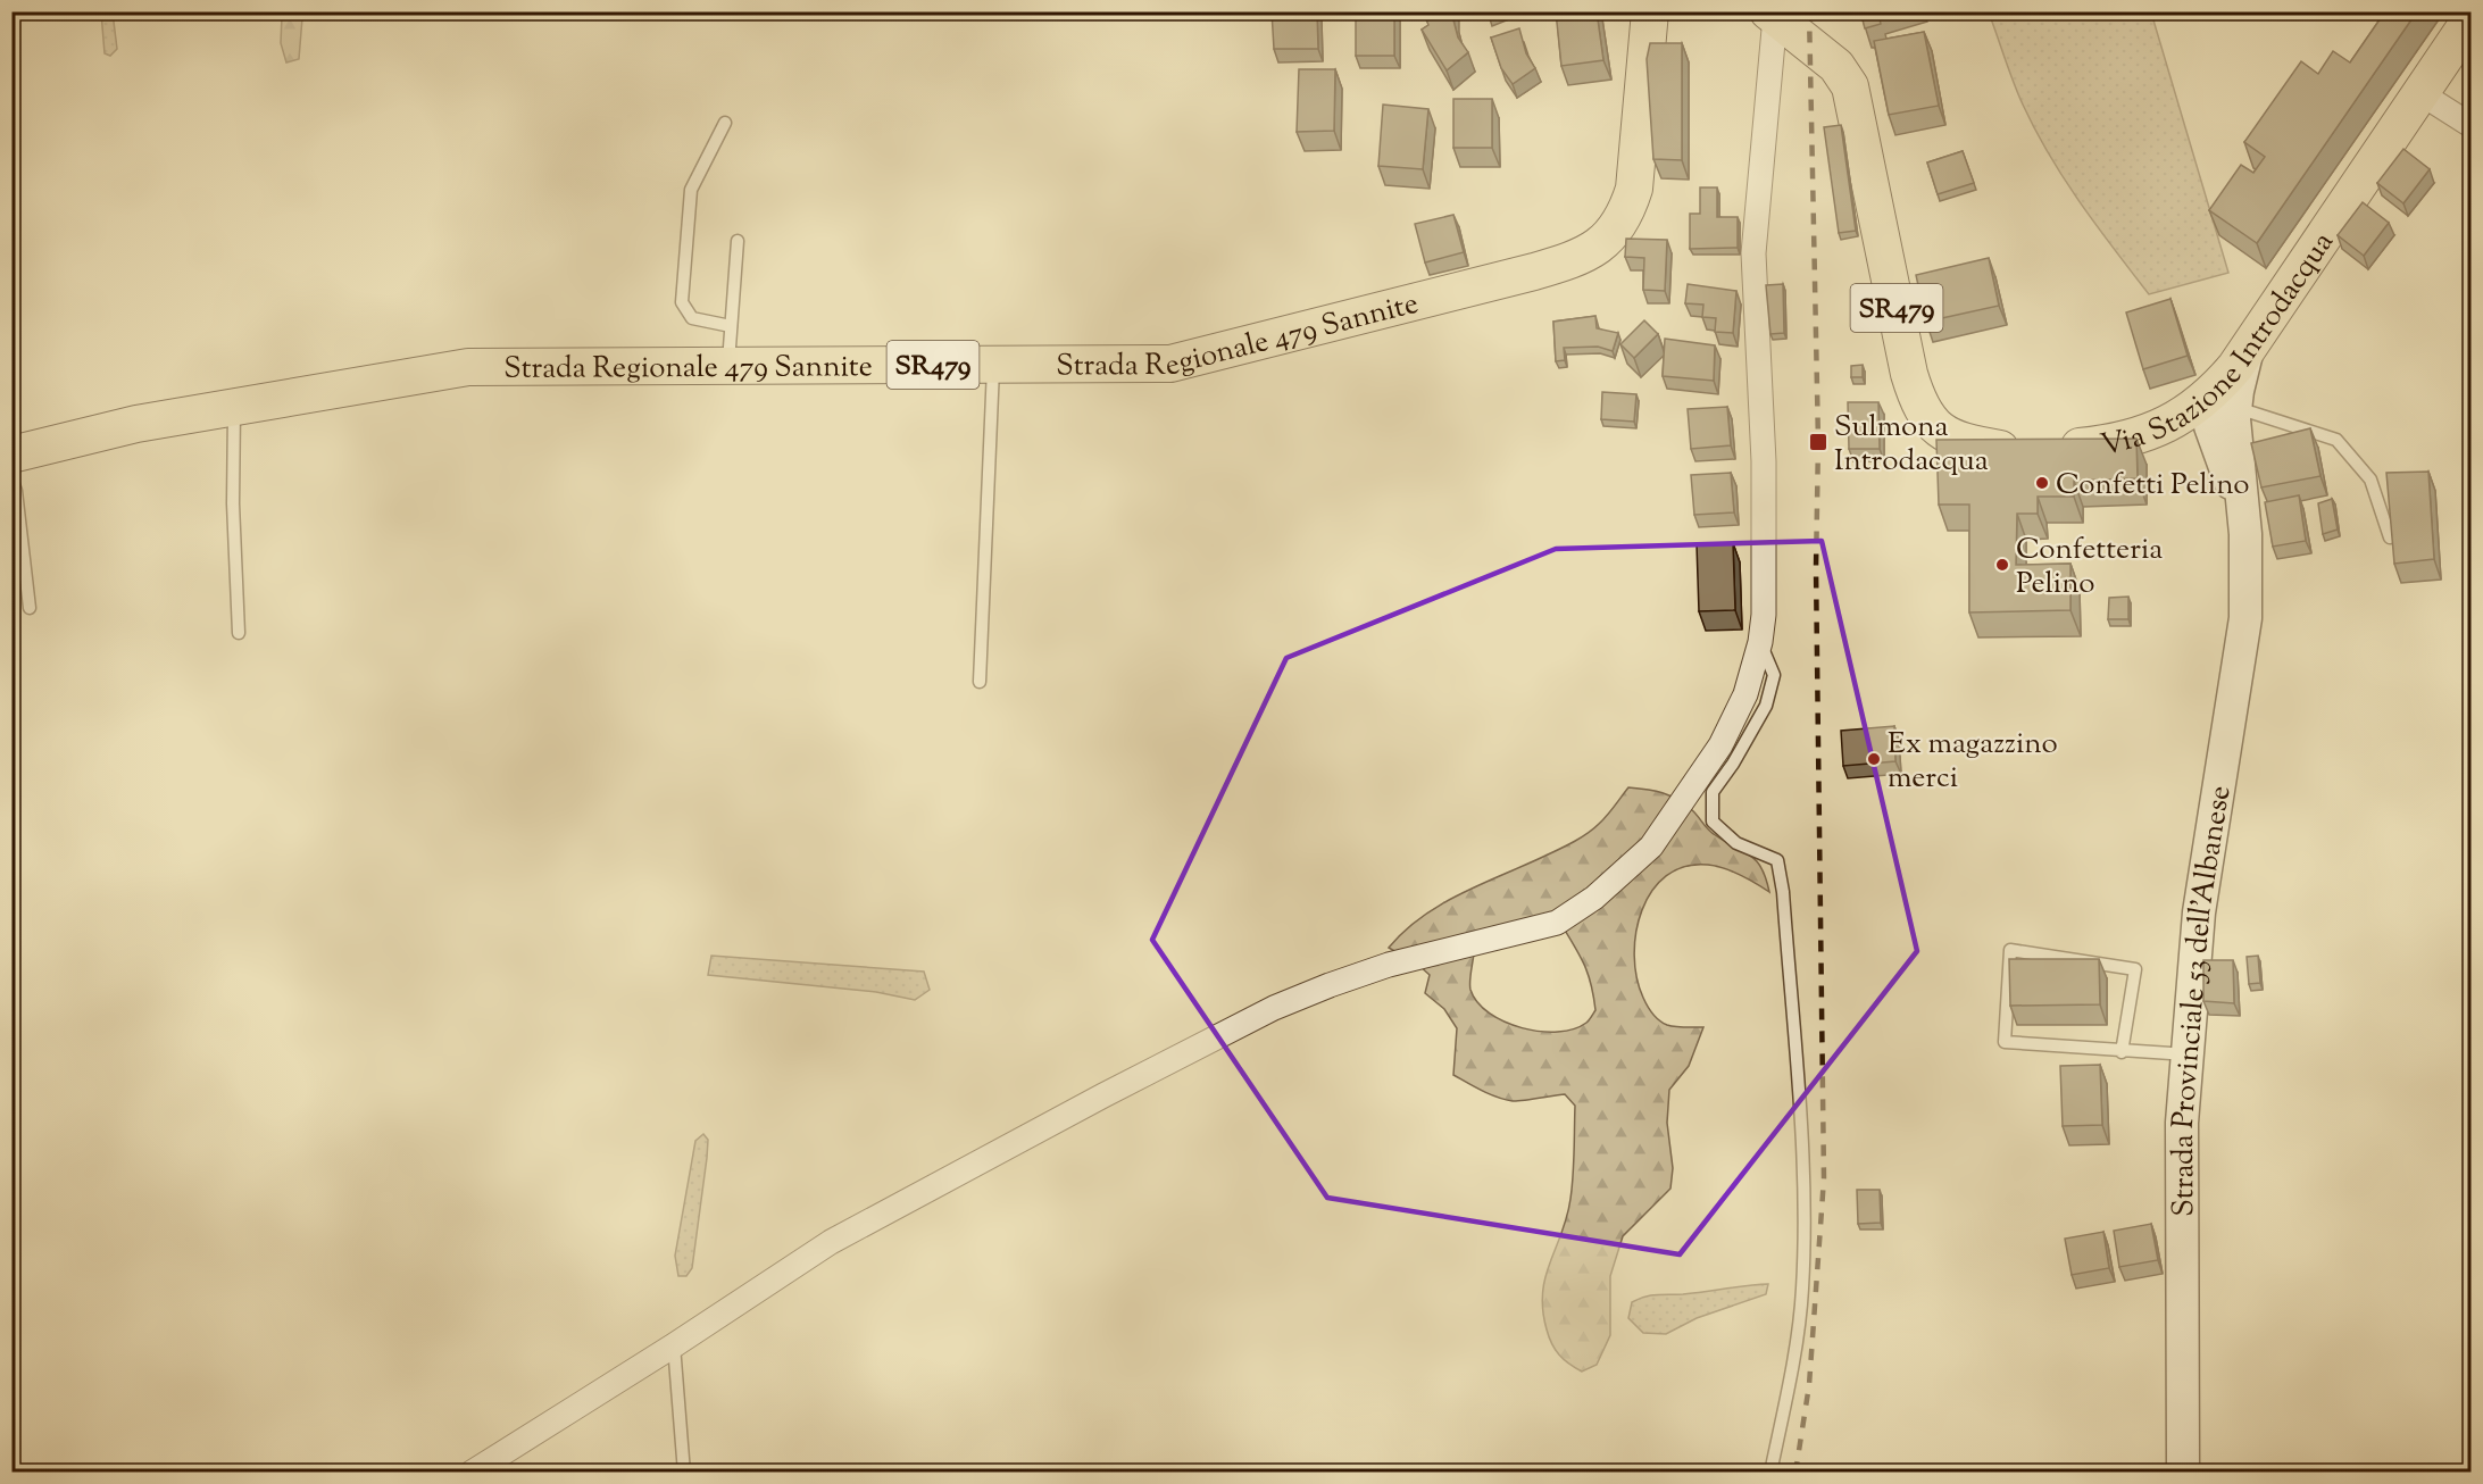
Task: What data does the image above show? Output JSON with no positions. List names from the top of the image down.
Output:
{
  "streets": {
    "main road": [
      "SR479",
      "Strada Regionale 479 Sannite",
      "Via Stazione Introdacqua",
      "Strada Provinciale 53 dell'Albanese"
    ]
  },
  "crossings": [
    ["Via Stazione Introdacqua", "Strada Provinciale 53 dell'Albanese"]
  ],
  "places": {
    "transit": ["Sulmona Introdacqua"],
    "other": ["Confetti Pelino", "Confetteria Pelino", "Ex magazzino merci"]
  }
}
